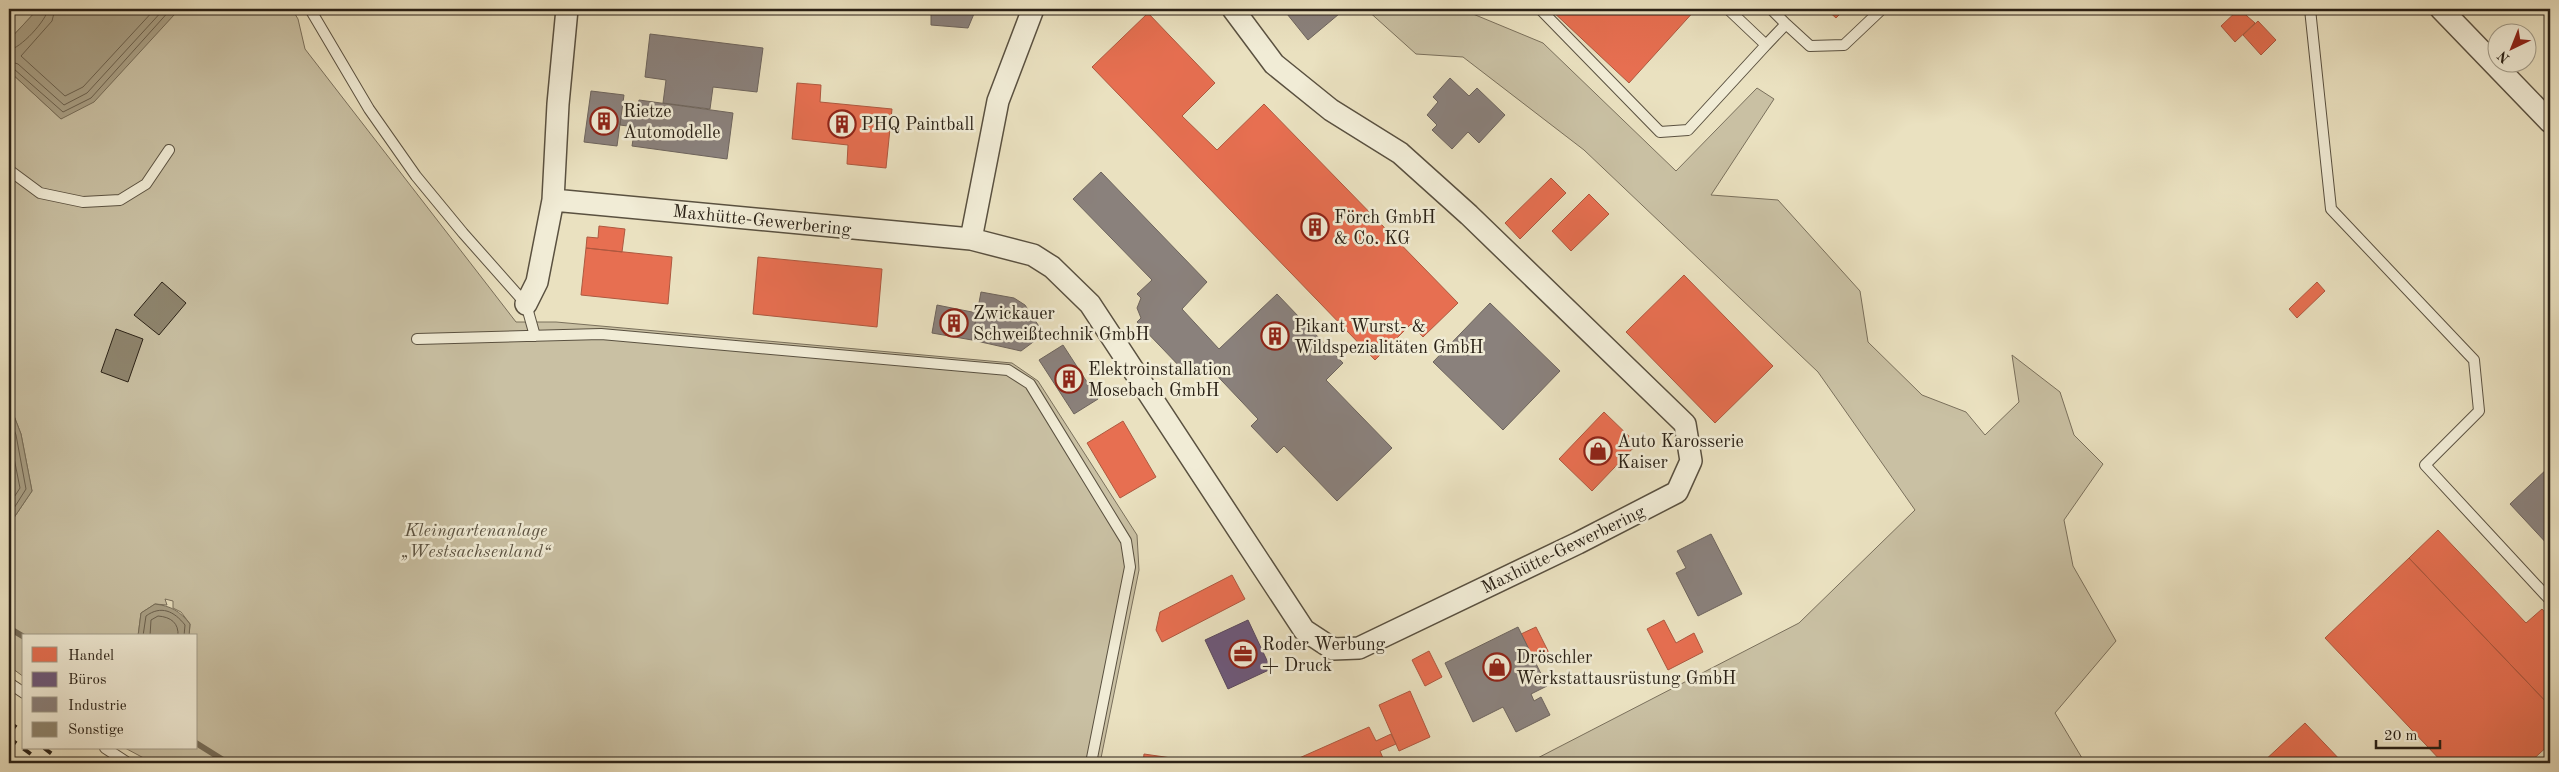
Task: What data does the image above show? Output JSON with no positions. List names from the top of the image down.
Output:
{
  "streets": {
    "street": ["Maxhütte-Gewerbering"]
  },
  "parks": ["Kleingartenanlage „Westsachsenland“"],
  "places": {
    "building": [
      "Rietze Automodelle",
      "PHQ Paintball",
      "Förch GmbH & Co. KG",
      "Zwickauer Schweißtechnik GmbH",
      "Pikant Wurst- & Wildspezialitäten GmbH",
      "Elektroinstallation Mosebach GmbH"
    ],
    "shop": ["Auto Karosserie Kaiser", "Dröschler Werkstattausrüstung GmbH"],
    "office": ["Roder Werbung + Druck"]
  },
  "legend": [
    "Handel",
    "Büros",
    "Industrie",
    "Sonstige"
  ],
  "scale_bar": "20 m",
  "north": "bottom left"
}
